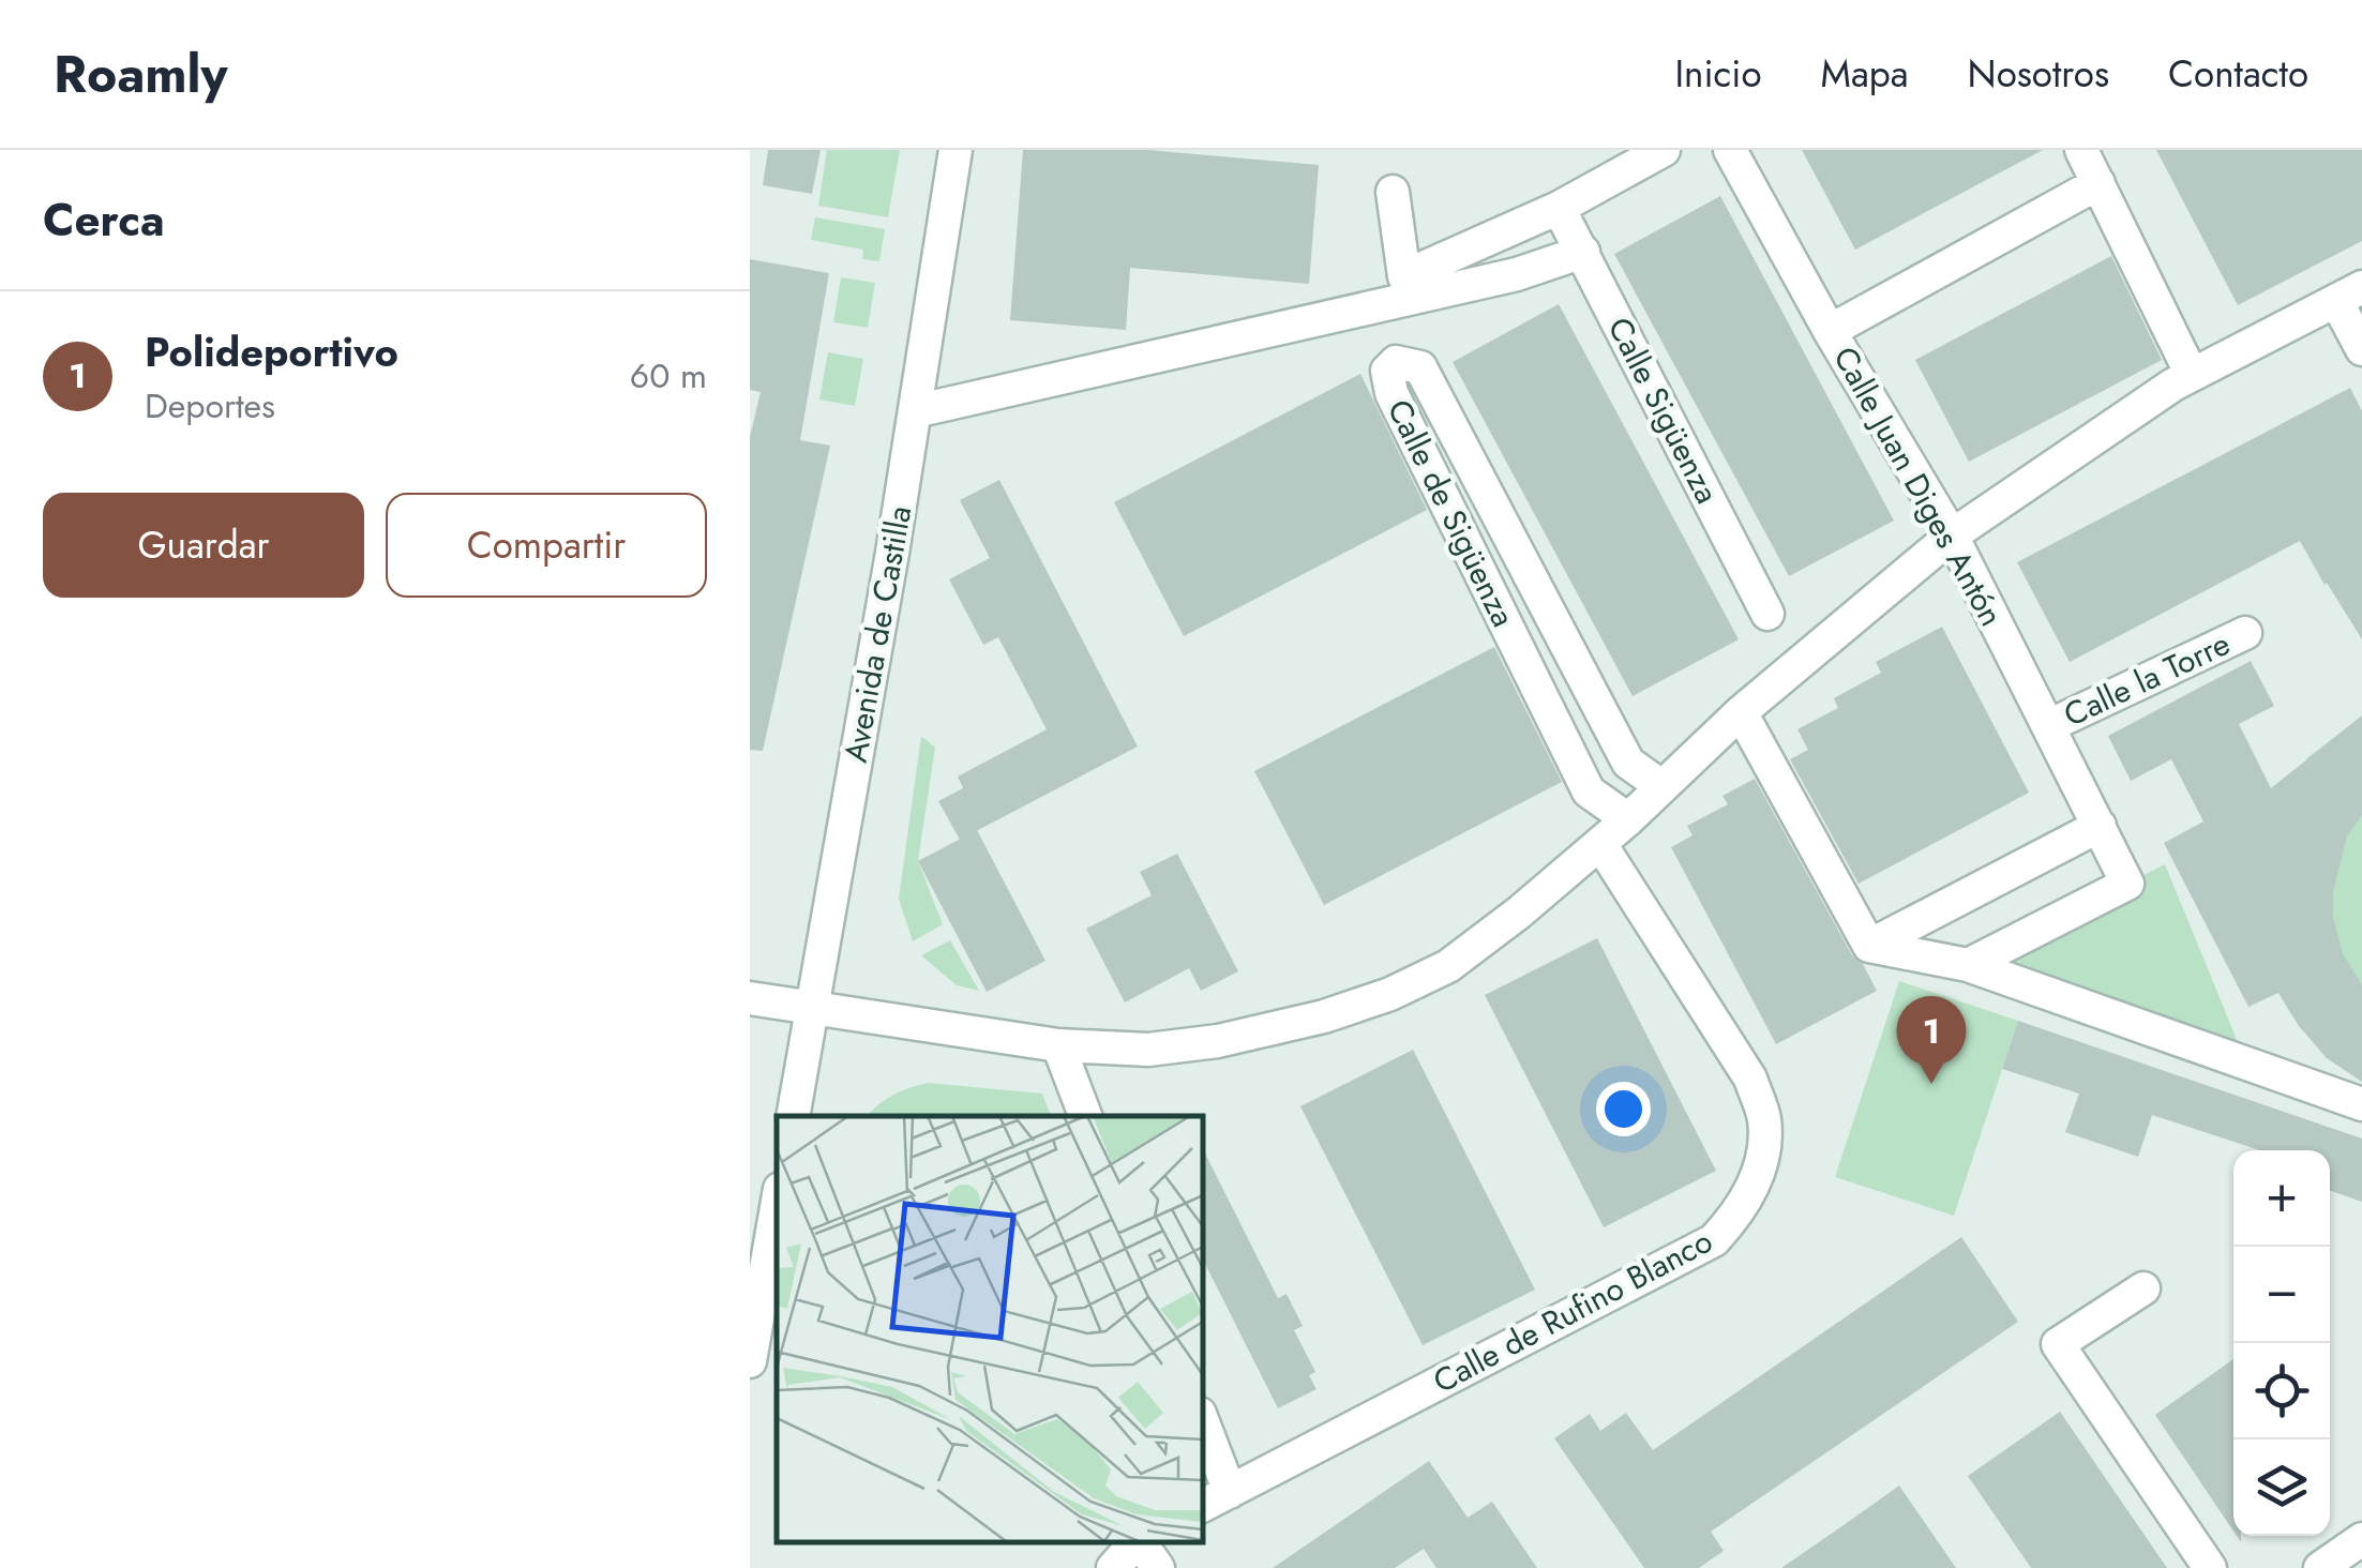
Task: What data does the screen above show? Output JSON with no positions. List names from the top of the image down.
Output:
{
  "streets": {
    "street": [
      "Calle Sigüenza",
      "Calle Juan Diges Antón",
      "Calle de Sigüenza",
      "Avenida de Castilla",
      "Calle la Torre",
      "Calle de Rufino Blanco"
    ]
  },
  "crossings": [
    ["Calle Juan Diges Antón", "Calle la Torre"]
  ],
  "page": {
    "header": "Roamly",
    "nav": [
      "Inicio",
      "Mapa",
      "Nosotros",
      "Contacto"
    ],
    "heading": "Cerca",
    "list": [
      {
        "mark": "1",
        "name": "Polideportivo",
        "note": "Deportes",
        "value": "60 m"
      }
    ],
    "buttons": ["Guardar", "Compartir"],
    "pins": "1",
    "map_buttons": ["+", "−"]
  }
}
